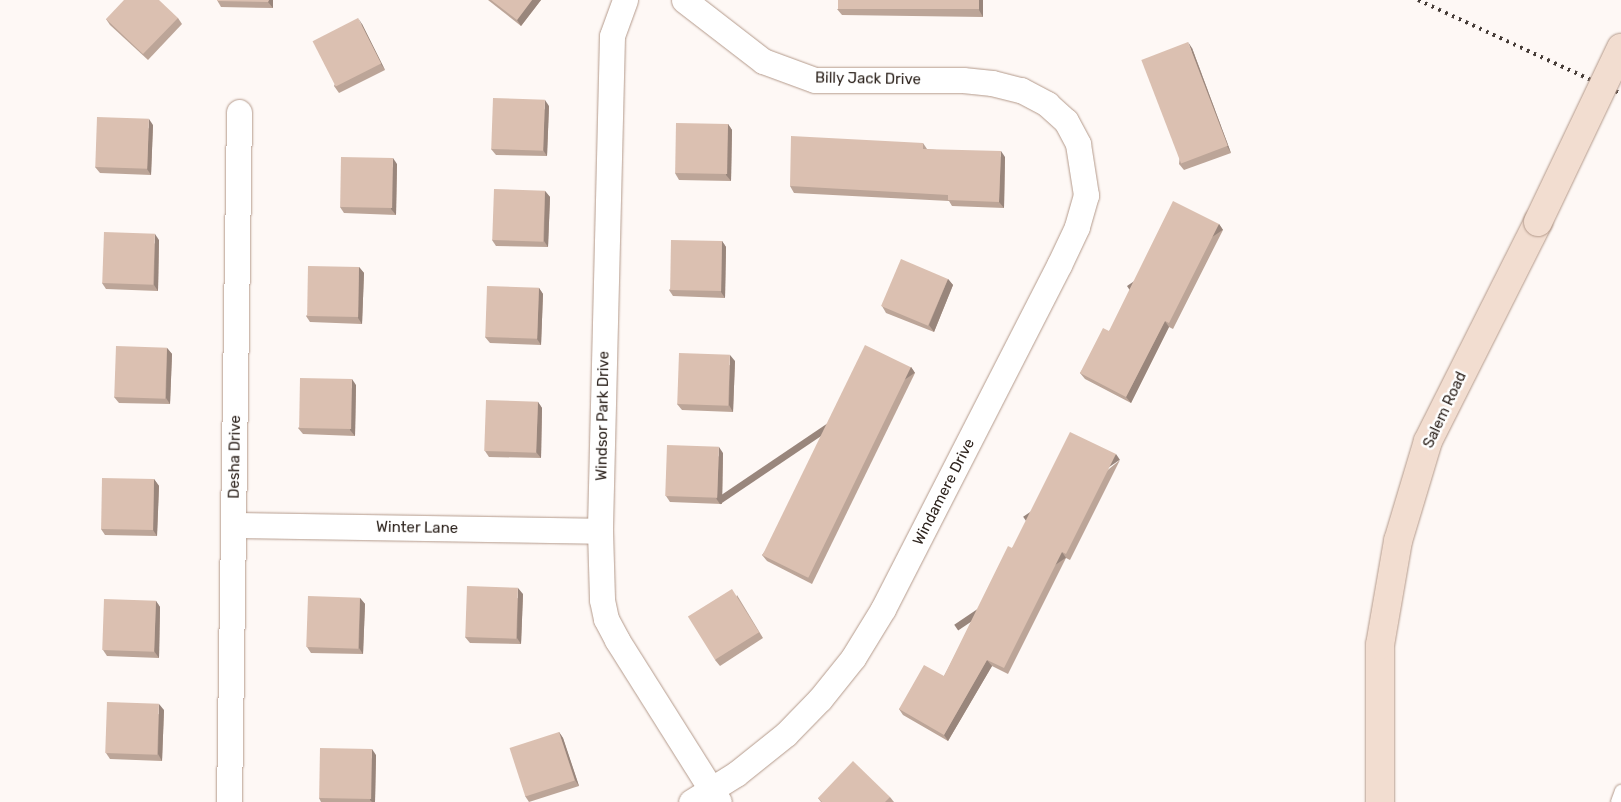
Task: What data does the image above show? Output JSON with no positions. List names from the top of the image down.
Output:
{
  "streets": {
    "main road": ["Salem Road"],
    "street": [
      "Billy Jack Drive",
      "Windsor Park Drive",
      "Desha Drive",
      "Windamere Drive",
      "Winter Lane"
    ]
  },
  "crossings": [
    ["Billy Jack Drive", "Windamere Drive"],
    ["Windsor Park Drive", "Windamere Drive"],
    ["Windsor Park Drive", "Winter Lane"],
    ["Desha Drive", "Winter Lane"]
  ]
}
